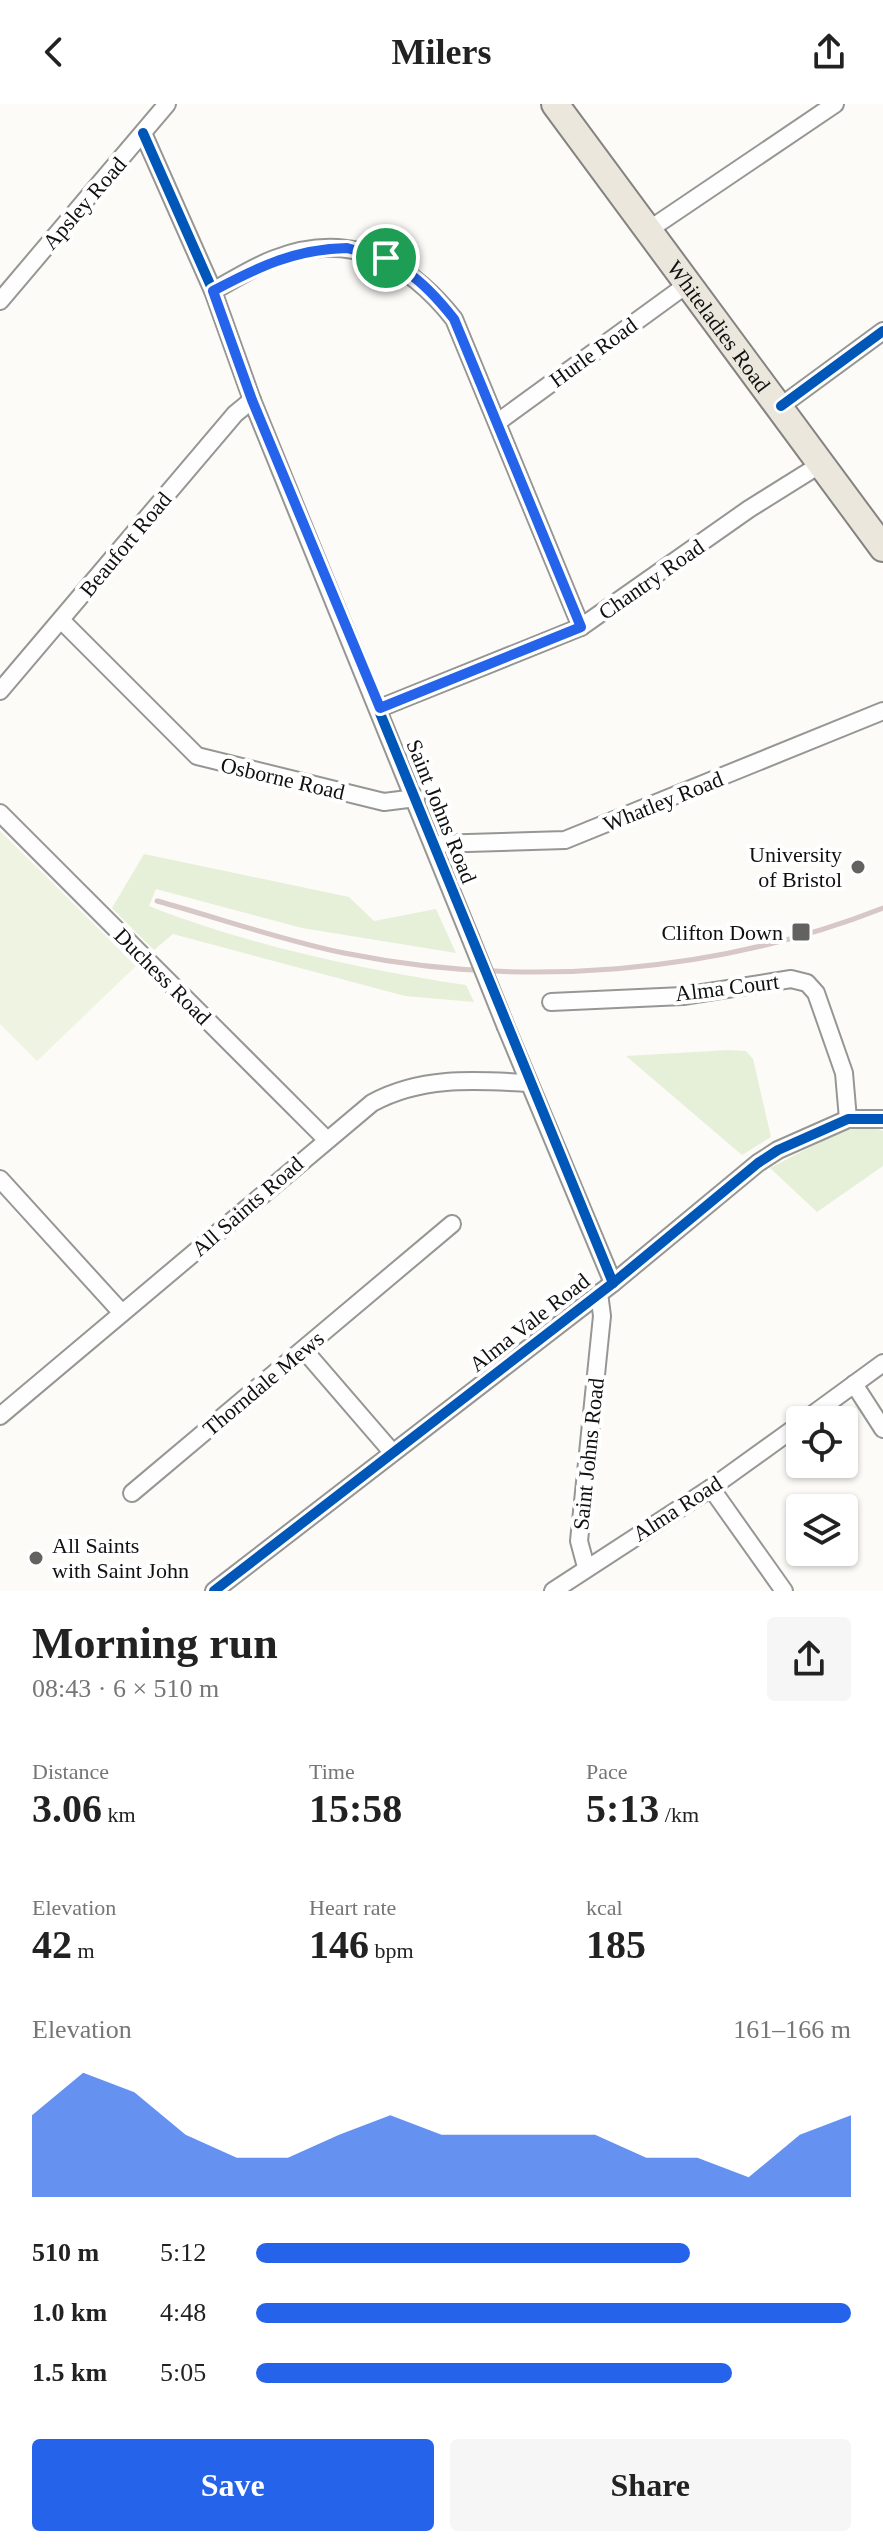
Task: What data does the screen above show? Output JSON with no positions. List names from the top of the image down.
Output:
{
  "streets": {
    "main road": ["Whiteladies Road"],
    "street": [
      "Apsley Road",
      "Hurle Road",
      "Beaufort Road",
      "Chantry Road",
      "Osborne Road",
      "Whatley Road",
      "Saint Johns Road",
      "Duchess Road",
      "Alma Court",
      "All Saints Road",
      "Alma Vale Road",
      "Thorndale Mews",
      "Alma Road"
    ]
  },
  "crossings": [
    ["Apsley Road", "Saint Johns Road"],
    ["Whiteladies Road", "Hurle Road"],
    ["Whiteladies Road", "Chantry Road"],
    ["Beaufort Road", "Osborne Road"],
    ["Beaufort Road", "Saint Johns Road"],
    ["Chantry Road", "Saint Johns Road"],
    ["Osborne Road", "Saint Johns Road"],
    ["Whatley Road", "Saint Johns Road"],
    ["Saint Johns Road", "All Saints Road"],
    ["Saint Johns Road", "Alma Vale Road"],
    ["Saint Johns Road", "Alma Road"],
    ["Duchess Road", "All Saints Road"],
    ["Alma Court", "Alma Vale Road"]
  ],
  "places": {
    "other": ["University of Bristol", "All Saints with Saint John"],
    "transit": ["Clifton Down"]
  },
  "page": {
    "header": "Milers",
    "heading": ["Morning run", "08:43 · 6 × 510 m"],
    "stats": [
      ["Distance", "3.06 km"],
      ["Time", "15:58"],
      ["Pace", "5:13 /km"],
      ["Elevation", "42 m"],
      ["Heart rate", "146 bpm"],
      ["kcal", "185"]
    ],
    "chart": ["Elevation", "161–166 m"],
    "list": [
      {
        "name": "510 m",
        "note": "5:12"
      },
      {
        "name": "1.0 km",
        "note": "4:48"
      },
      {
        "name": "1.5 km",
        "note": "5:05"
      }
    ],
    "buttons": ["Save", "Share"]
  }
}
